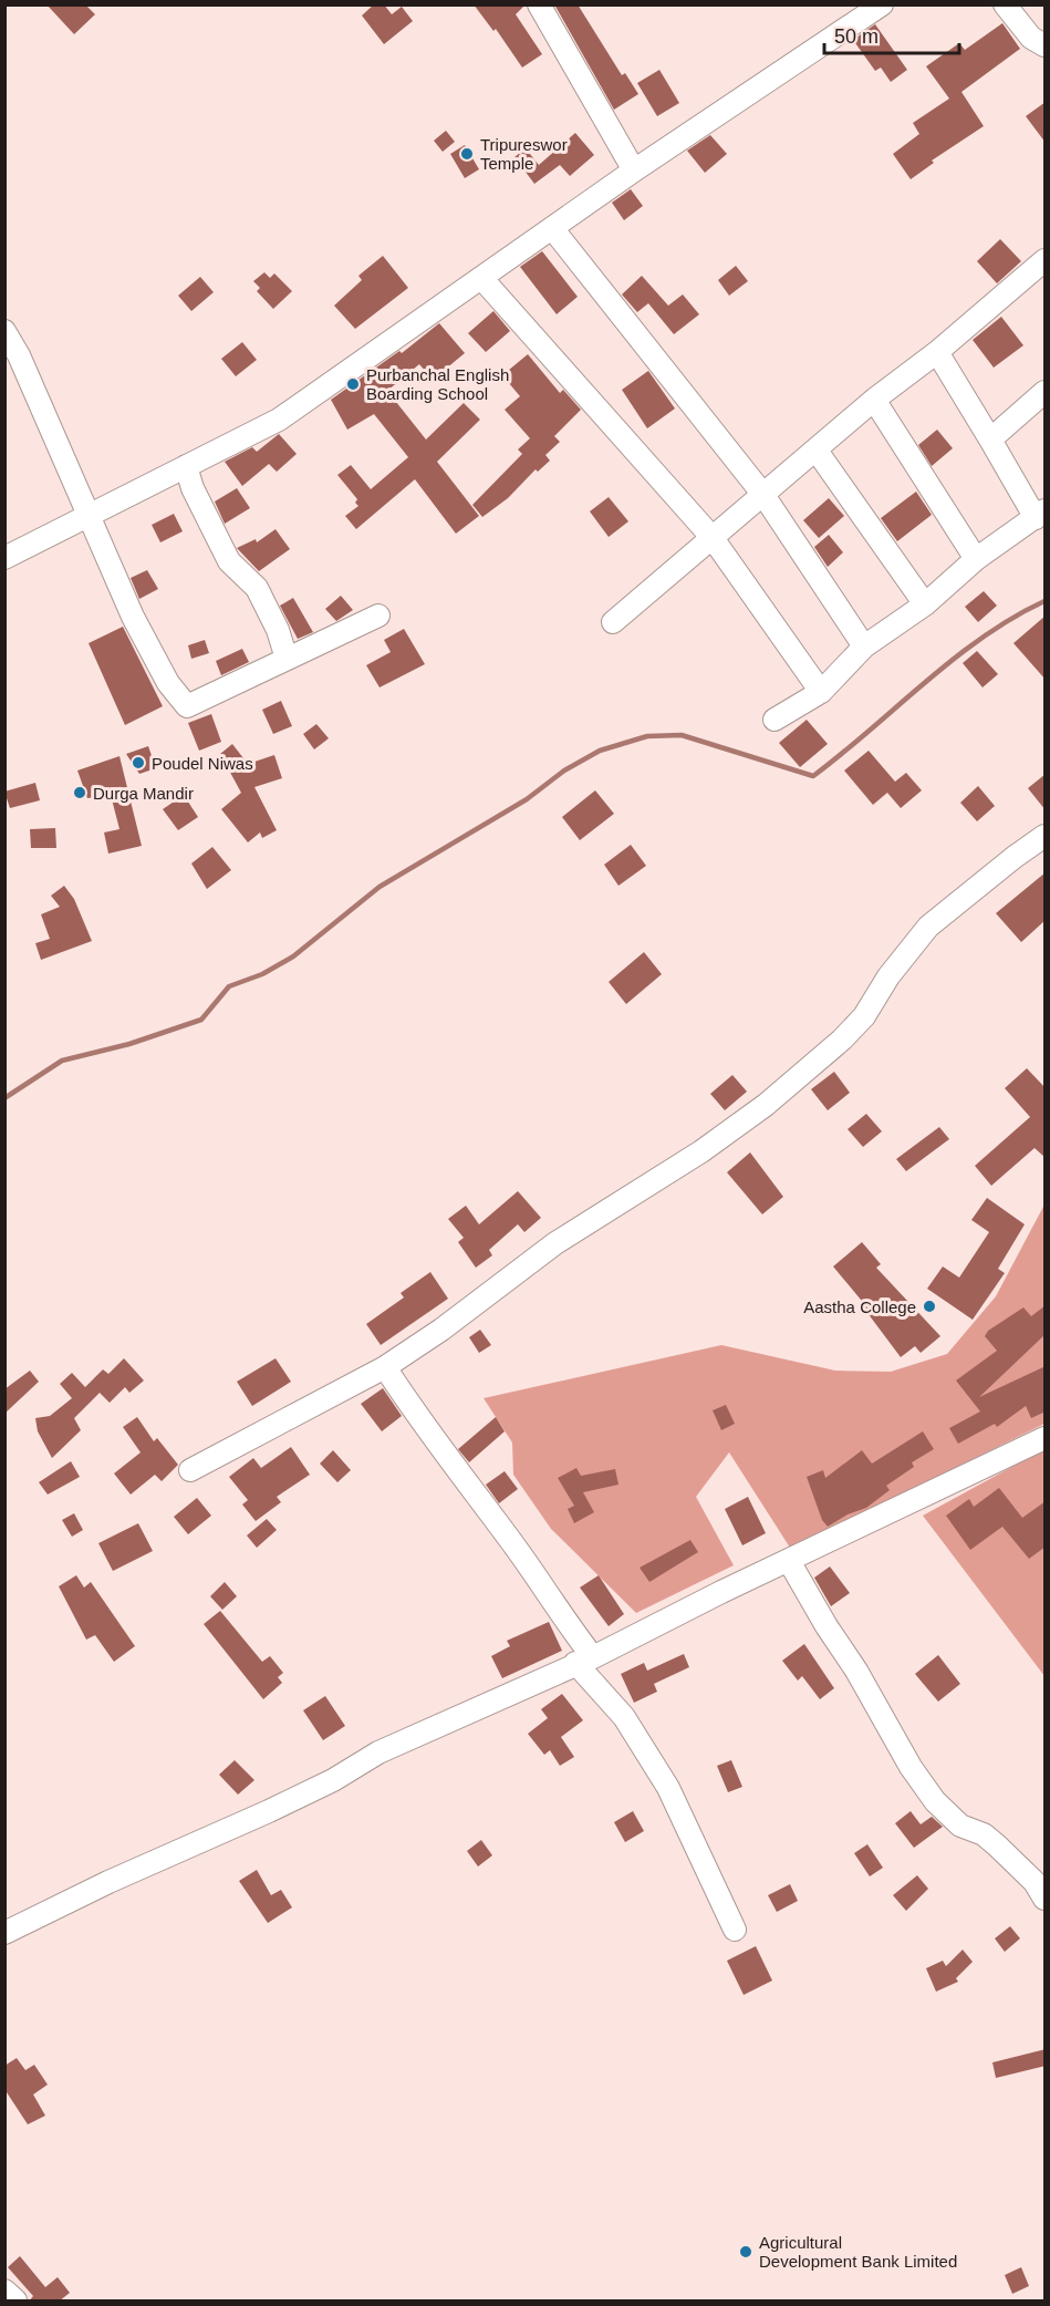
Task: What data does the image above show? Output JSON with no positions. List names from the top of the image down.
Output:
{
  "places": [
    "Tripureswor Temple",
    "Purbanchal English Boarding School",
    "Poudel Niwas",
    "Durga Mandir",
    "Aastha College",
    "Agricultural Development Bank Limited"
  ],
  "scale_bar": "50 m"
}
